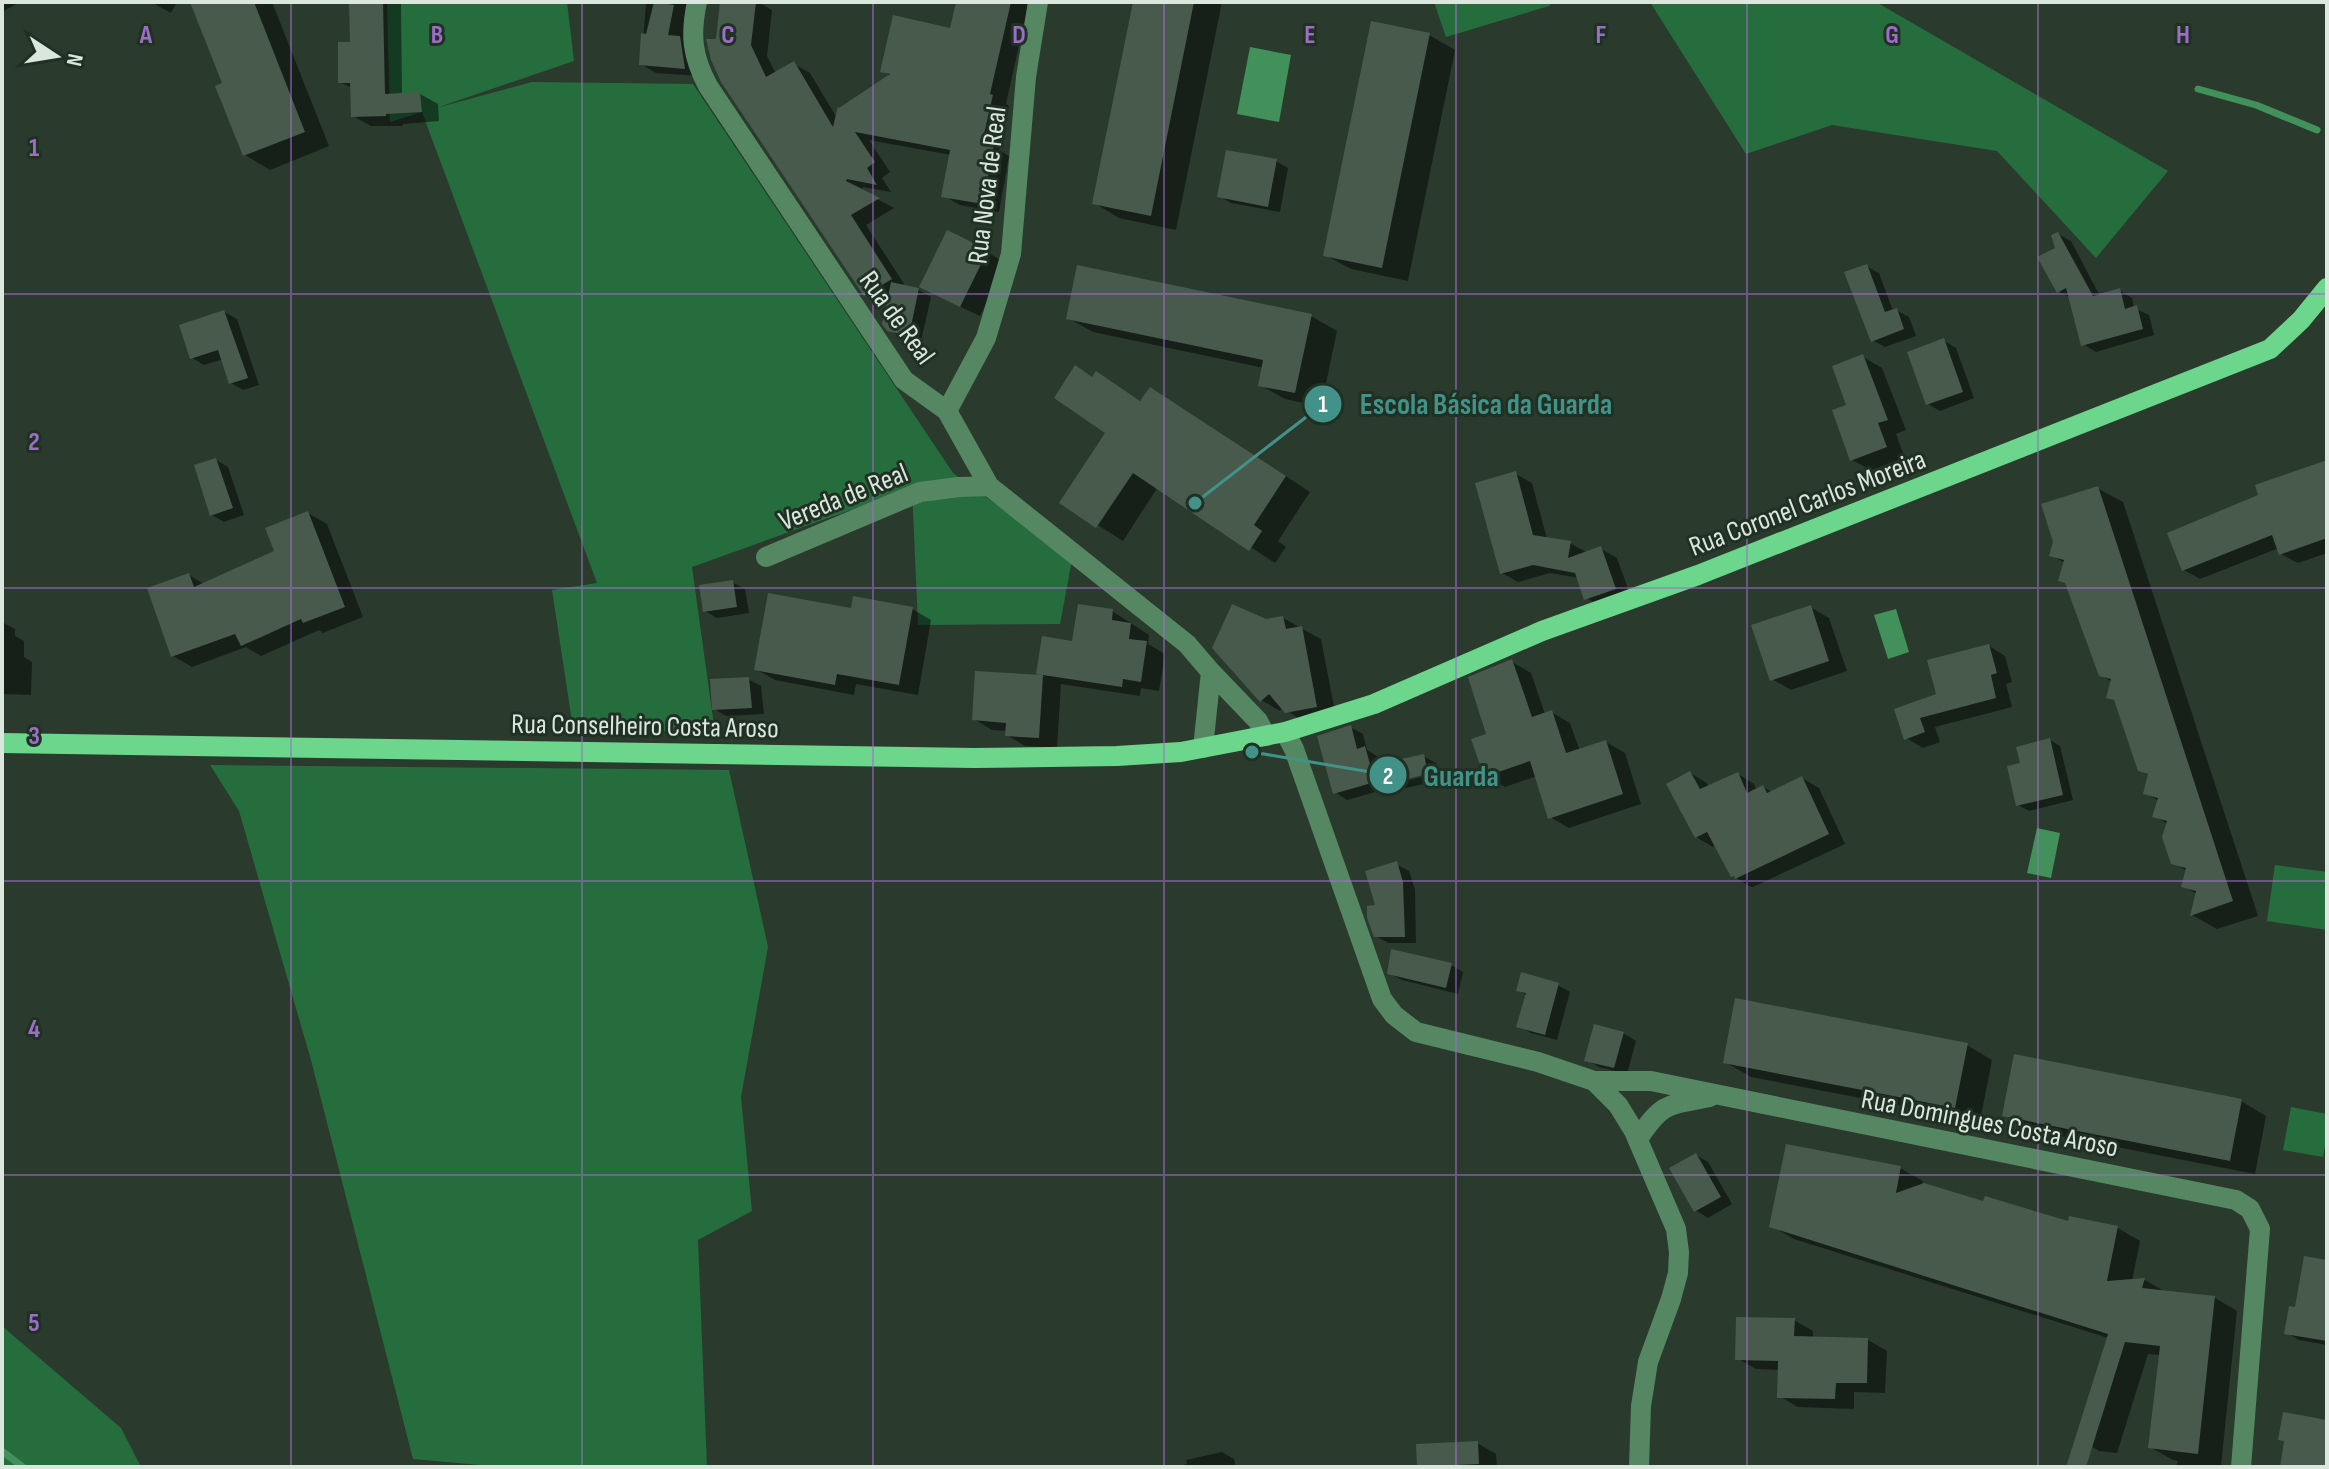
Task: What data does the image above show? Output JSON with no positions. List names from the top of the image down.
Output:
{
  "streets": {
    "main road": ["Rua Coronel Carlos Moreira", "Rua Conselheiro Costa Aroso"],
    "street": [
      "Rua Nova de Real",
      "Rua de Real",
      "Vereda de Real",
      "Rua Domingues Costa Aroso"
    ]
  },
  "crossings": [
    ["Rua Nova de Real", "Rua de Real"],
    ["Rua de Real", "Vereda de Real"],
    ["Rua de Real", "Rua Coronel Carlos Moreira"],
    ["Rua de Real", "Rua Conselheiro Costa Aroso"],
    ["Rua de Real", "Rua Domingues Costa Aroso"],
    ["Rua Coronel Carlos Moreira", "Rua Conselheiro Costa Aroso"]
  ],
  "places": ["Escola Básica da Guarda", "Guarda"],
  "north": "right",
  "grid": {
    "columns": [
      "A",
      "B",
      "C",
      "D",
      "E",
      "F",
      "G",
      "H"
    ],
    "rows": [
      "1",
      "2",
      "3",
      "4",
      "5"
    ]
  }
}
